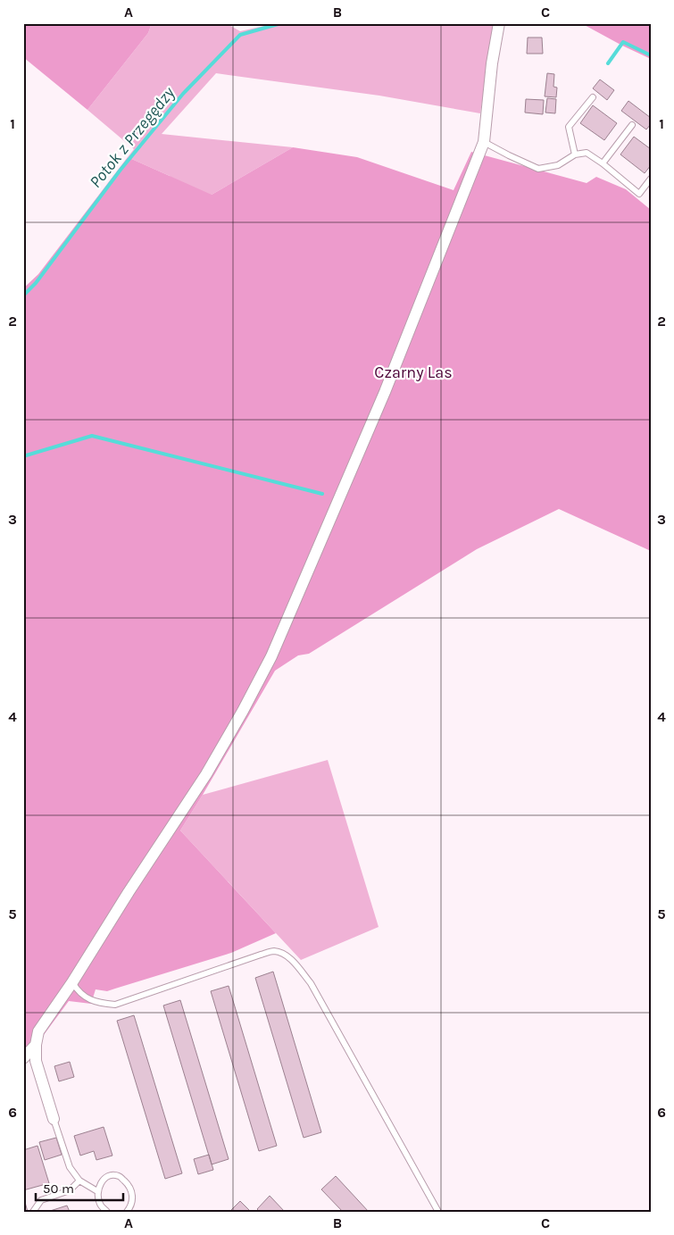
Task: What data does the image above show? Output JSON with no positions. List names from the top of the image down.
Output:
{
  "water": ["Potok z Przegędzy"],
  "parks": ["Czarny Las"],
  "scale_bar": "50 m",
  "grid": {
    "columns": ["A", "B", "C"],
    "rows": [
      "1",
      "2",
      "3",
      "4",
      "5",
      "6"
    ]
  }
}
